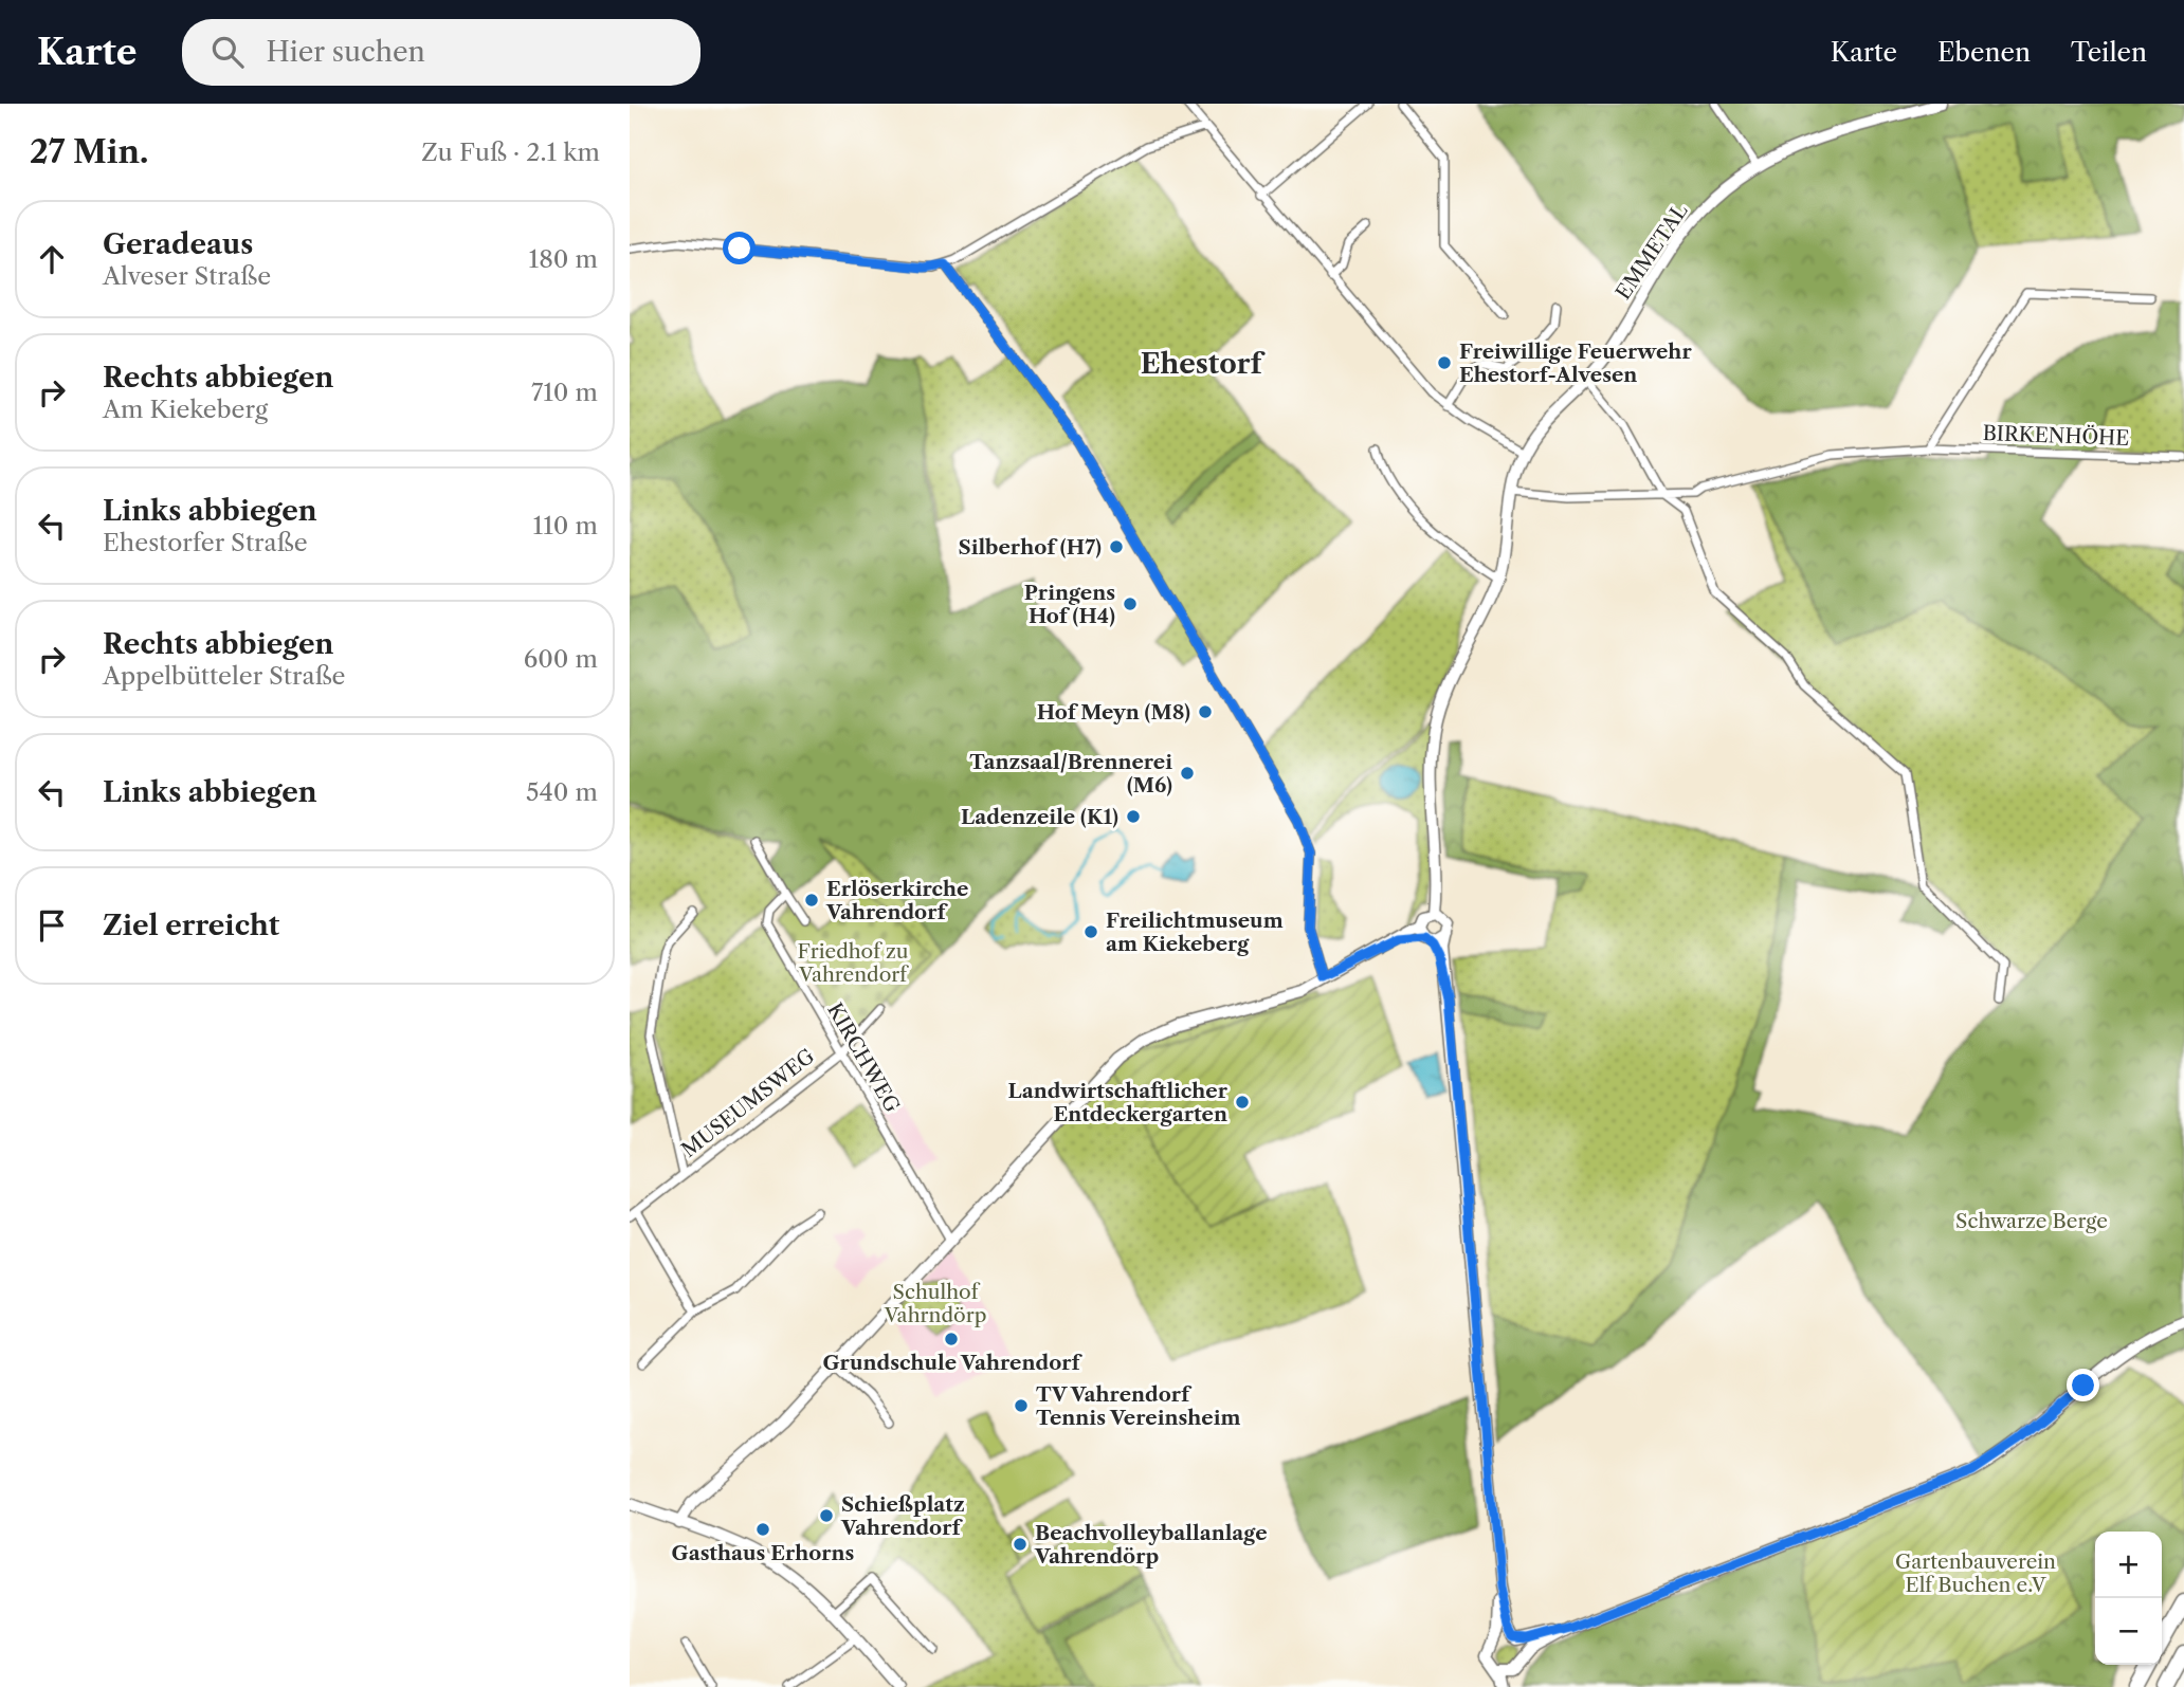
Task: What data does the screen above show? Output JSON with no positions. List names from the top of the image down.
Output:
{
  "streets": {
    "main road": ["EMMETAL"],
    "street": ["BIRKENHÖHE", "KIRCHWEG", "MUSEUMSWEG"]
  },
  "crossings": [
    ["KIRCHWEG", "MUSEUMSWEG"]
  ],
  "districts": ["Ehestorf"],
  "parks": [
    "Friedhof zu Vahrendorf",
    "Schwarze Berge",
    "Schulhof Vahrndörp",
    "Gartenbauverein Elf Buchen e.V"
  ],
  "places": [
    "Freiwillige Feuerwehr Ehestorf-Alvesen",
    "Silberhof (H7)",
    "Pringens Hof (H4)",
    "Hof Meyn (M8)",
    "Tanzsaal/Brennerei (M6)",
    "Ladenzeile (K1)",
    "Erlöserkirche Vahrendorf",
    "Freilichtmuseum am Kiekeberg",
    "Landwirtschaftlicher Entdeckergarten",
    "Grundschule Vahrendorf",
    "TV Vahrendorf Tennis Vereinsheim",
    "Schießplatz Vahrendorf",
    "Gasthaus Erhorns",
    "Beachvolleyballanlage Vahrendörp"
  ],
  "page": {
    "header": "Karte",
    "search": "Hier suchen",
    "nav": ["Karte", "Ebenen", "Teilen"],
    "heading": ["27 Min.", "Zu Fuß · 2.1 km"],
    "list": [
      ["Geradeaus", "Alveser Straße", "180 m"],
      ["Rechts abbiegen", "Am Kiekeberg", "710 m"],
      ["Links abbiegen", "Ehestorfer Straße", "110 m"],
      ["Rechts abbiegen", "Appelbütteler Straße", "600 m"],
      ["Links abbiegen", "540 m"],
      "Ziel erreicht"
    ],
    "map_buttons": ["+", "−"]
  }
}
